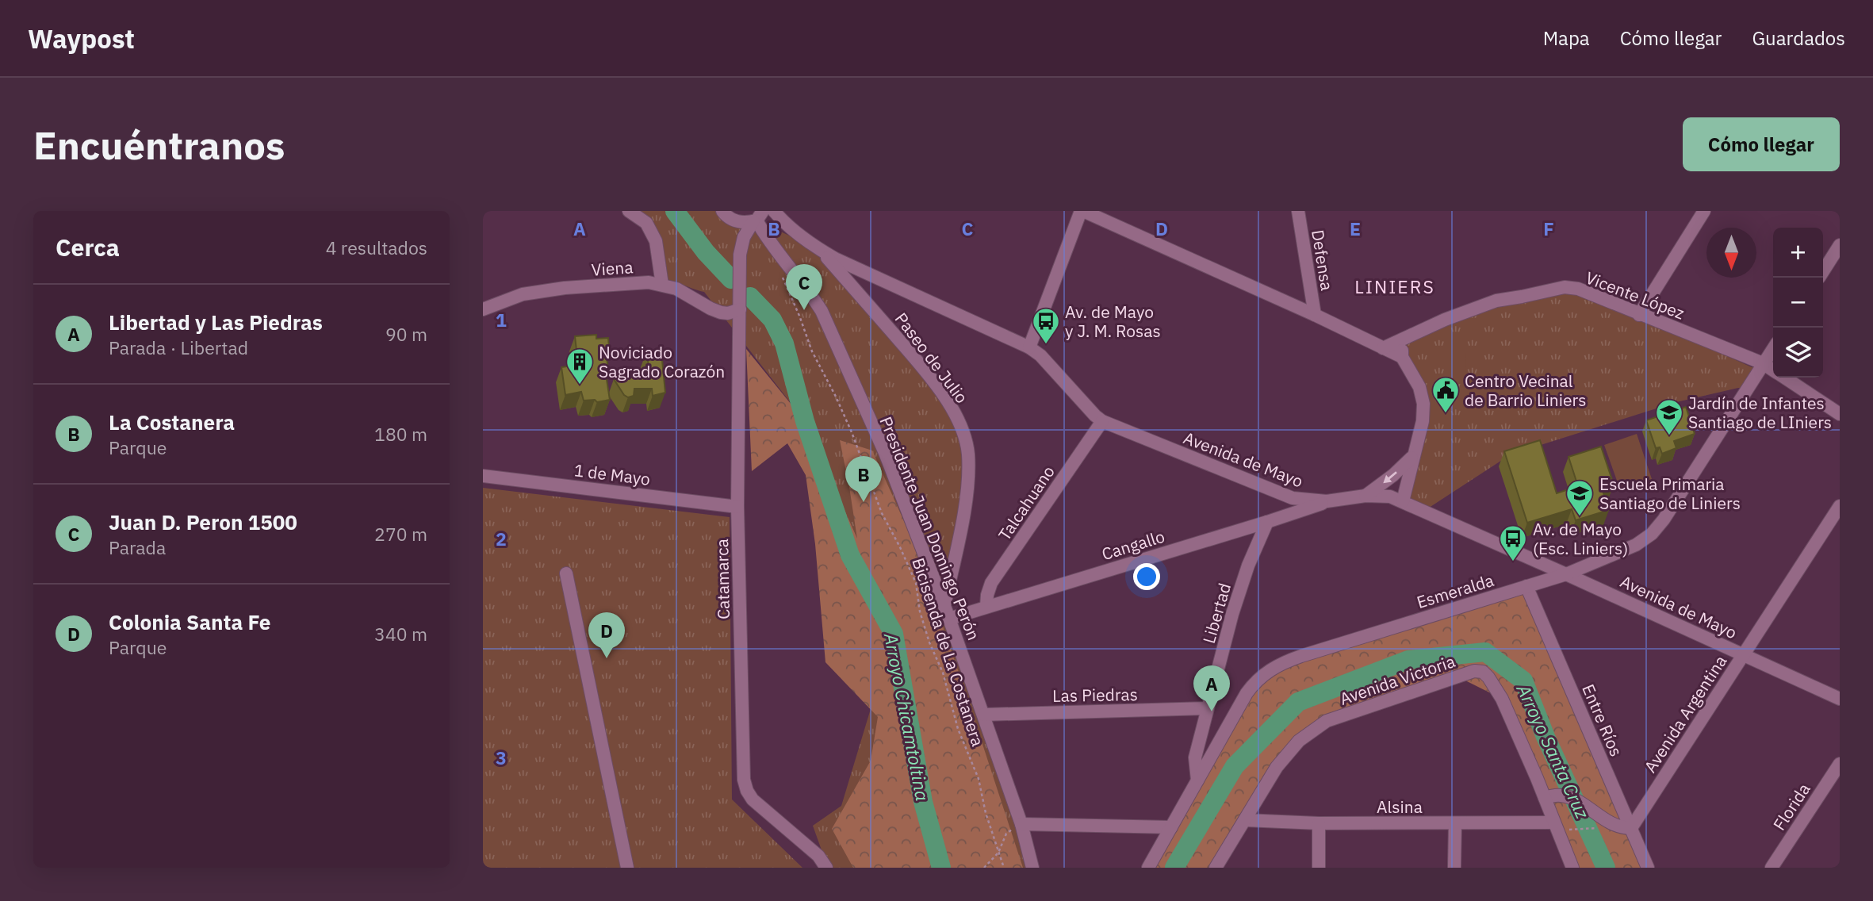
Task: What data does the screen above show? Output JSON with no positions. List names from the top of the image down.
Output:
{
  "streets": {
    "street": [
      "Defensa",
      "Viena",
      "Vicente López",
      "Paseo de Julio",
      "Avenida de Mayo",
      "1 de Mayo",
      "Talcahuano",
      "Presidente Juan Domingo Perón",
      "Cangallo",
      "Catamarca",
      "Esmeralda",
      "Libertad",
      "Avenida Victoria",
      "Las Piedras",
      "Avenida Argentina",
      "Entre Ríos",
      "Alsina",
      "Florida"
    ],
    "path": ["Bicisenda de La Costanera"]
  },
  "crossings": [
    ["Viena", "Catamarca"],
    ["Vicente López", "Esmeralda"],
    ["Paseo de Julio", "Avenida de Mayo"],
    ["Paseo de Julio", "Presidente Juan Domingo Perón"],
    ["Avenida de Mayo", "Talcahuano"],
    ["Avenida de Mayo", "Presidente Juan Domingo Perón"],
    ["Avenida de Mayo", "Cangallo"],
    ["Avenida de Mayo", "Catamarca"],
    ["Avenida de Mayo", "Esmeralda"],
    ["Avenida de Mayo", "Avenida Argentina"],
    ["1 de Mayo", "Catamarca"],
    ["Talcahuano", "Cangallo"],
    ["Presidente Juan Domingo Perón", "Cangallo"],
    ["Presidente Juan Domingo Perón", "Catamarca"],
    ["Presidente Juan Domingo Perón", "Las Piedras"],
    ["Cangallo", "Libertad"],
    ["Esmeralda", "Libertad"],
    ["Esmeralda", "Entre Ríos"],
    ["Libertad", "Las Piedras"],
    ["Avenida Victoria", "Alsina"],
    ["Avenida Argentina", "Entre Ríos"]
  ],
  "districts": ["LINIERS"],
  "water": ["Arroyo Chicamtoltina", "Arroyo Santa Cruz"],
  "places": {
    "bus stop": ["Av. de Mayo y J. M. Rosas", "Av. de Mayo (Esc. Liniers)"],
    "building": ["Noviciado Sagrado Corazón"],
    "public building": ["Centro Vecinal de Barrio Liniers"],
    "school or university": ["Jardín de Infantes Santiago de LIniers", "Escuela Primaria Santiago de Liniers"]
  },
  "north": "bottom",
  "page": {
    "header": "Waypost",
    "nav": ["Mapa", "Cómo llegar", "Guardados"],
    "buttons": "Cómo llegar",
    "title": "Encuéntranos",
    "heading": ["Cerca", "4 resultados"],
    "map_buttons": ["+", "−"],
    "pins": [
      "C",
      "B",
      "D",
      "A"
    ],
    "list": [
      {
        "mark": "A",
        "name": "Libertad y Las Piedras",
        "note": "Parada · Libertad",
        "value": "90 m"
      },
      {
        "mark": "B",
        "name": "La Costanera",
        "note": "Parque",
        "value": "180 m"
      },
      {
        "mark": "C",
        "name": "Juan D. Peron 1500",
        "note": "Parada",
        "value": "270 m"
      },
      {
        "mark": "D",
        "name": "Colonia Santa Fe",
        "note": "Parque",
        "value": "340 m"
      }
    ]
  },
  "grid": {
    "columns": [
      "A",
      "B",
      "C",
      "D",
      "E",
      "F"
    ],
    "rows": ["1", "2", "3"]
  }
}
